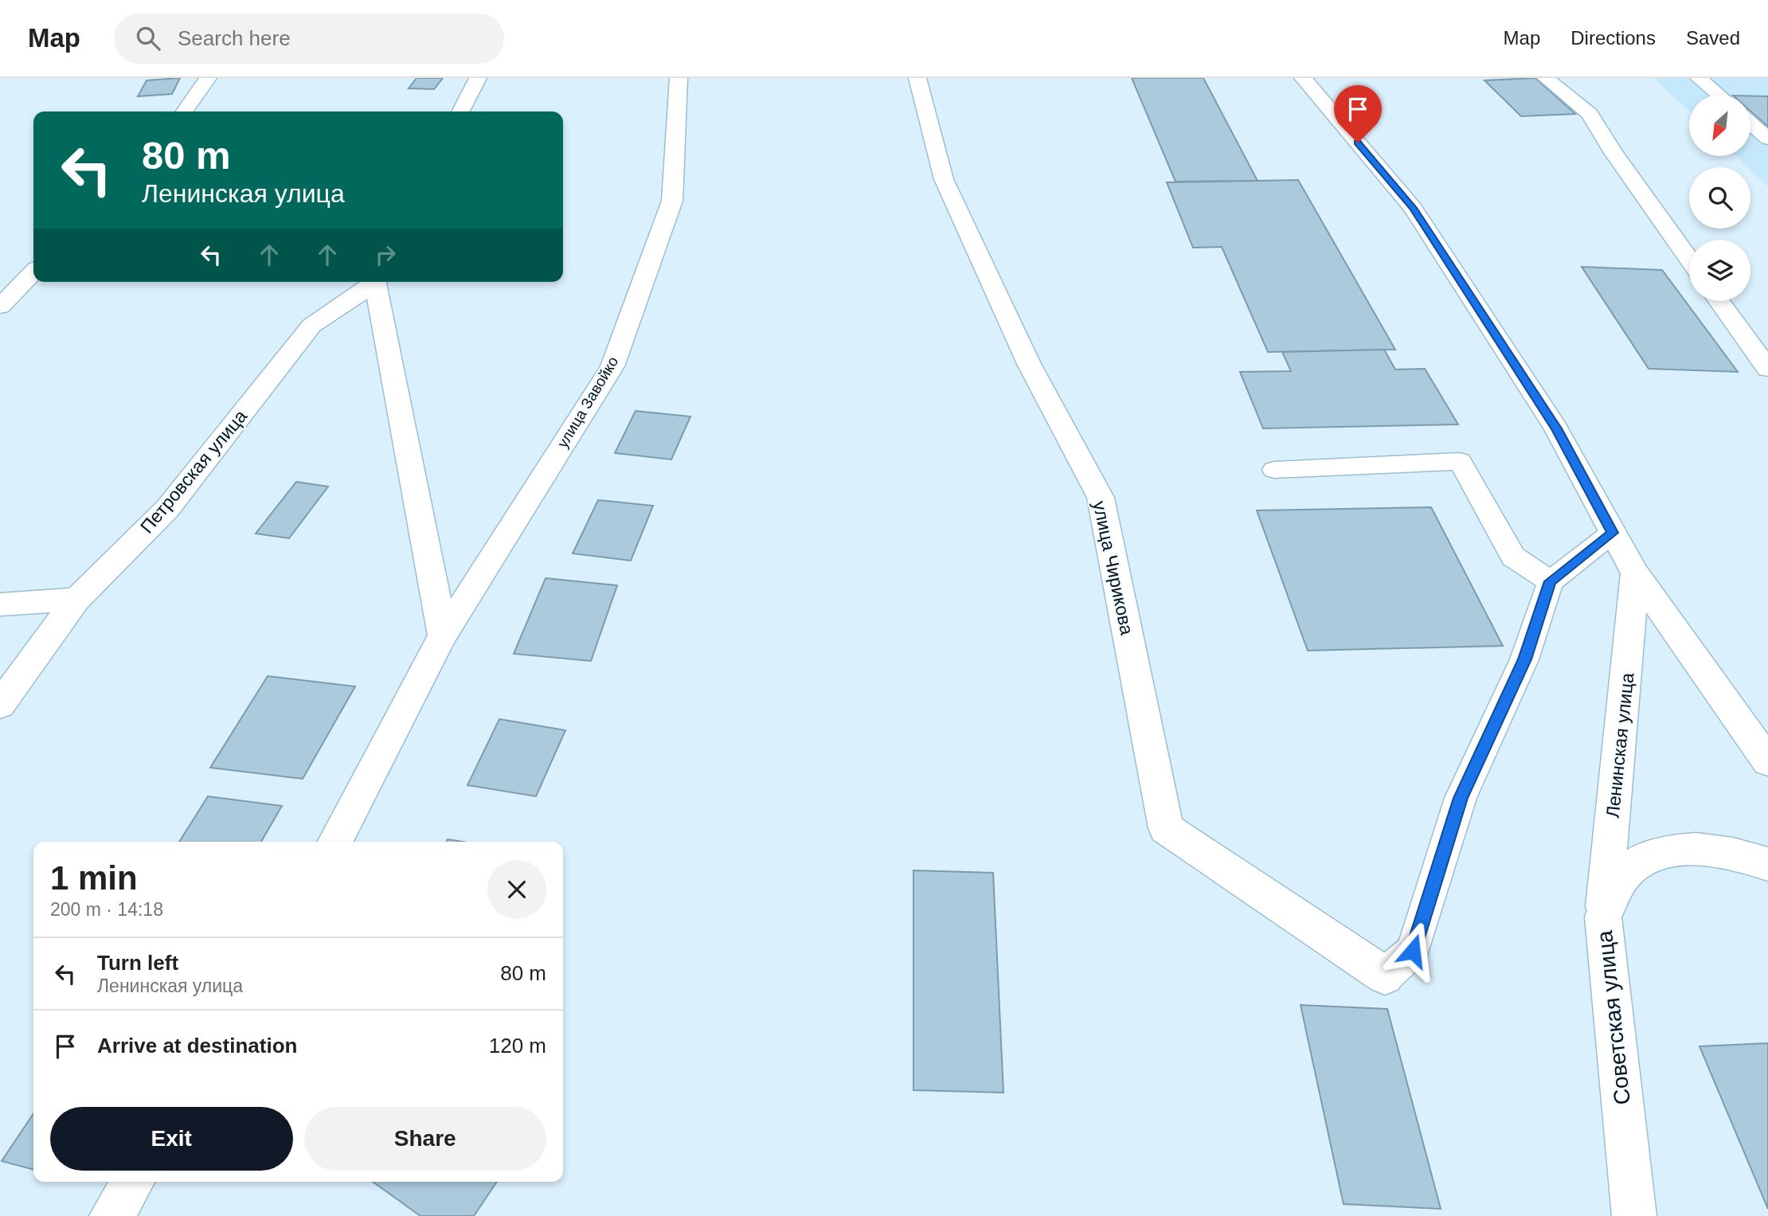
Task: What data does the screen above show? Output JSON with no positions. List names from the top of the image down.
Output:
{
  "streets": {
    "street": [
      "улица Завойко",
      "Петровская улица",
      "улица Чирикова",
      "Ленинская улица",
      "Советская улица"
    ]
  },
  "crossings": [
    ["Ленинская улица", "Советская улица"]
  ],
  "north": "bottom left",
  "page": {
    "header": "Map",
    "search": "Search here",
    "nav": ["Map", "Directions", "Saved"],
    "turn": ["80 m", "Ленинская улица"],
    "heading": ["1 min", "200 m · 14:18"],
    "list": [
      {
        "name": "Turn left",
        "note": "Ленинская улица",
        "value": "80 m"
      },
      {
        "name": "Arrive at destination",
        "value": "120 m"
      }
    ],
    "buttons": ["Exit", "Share"]
  }
}
